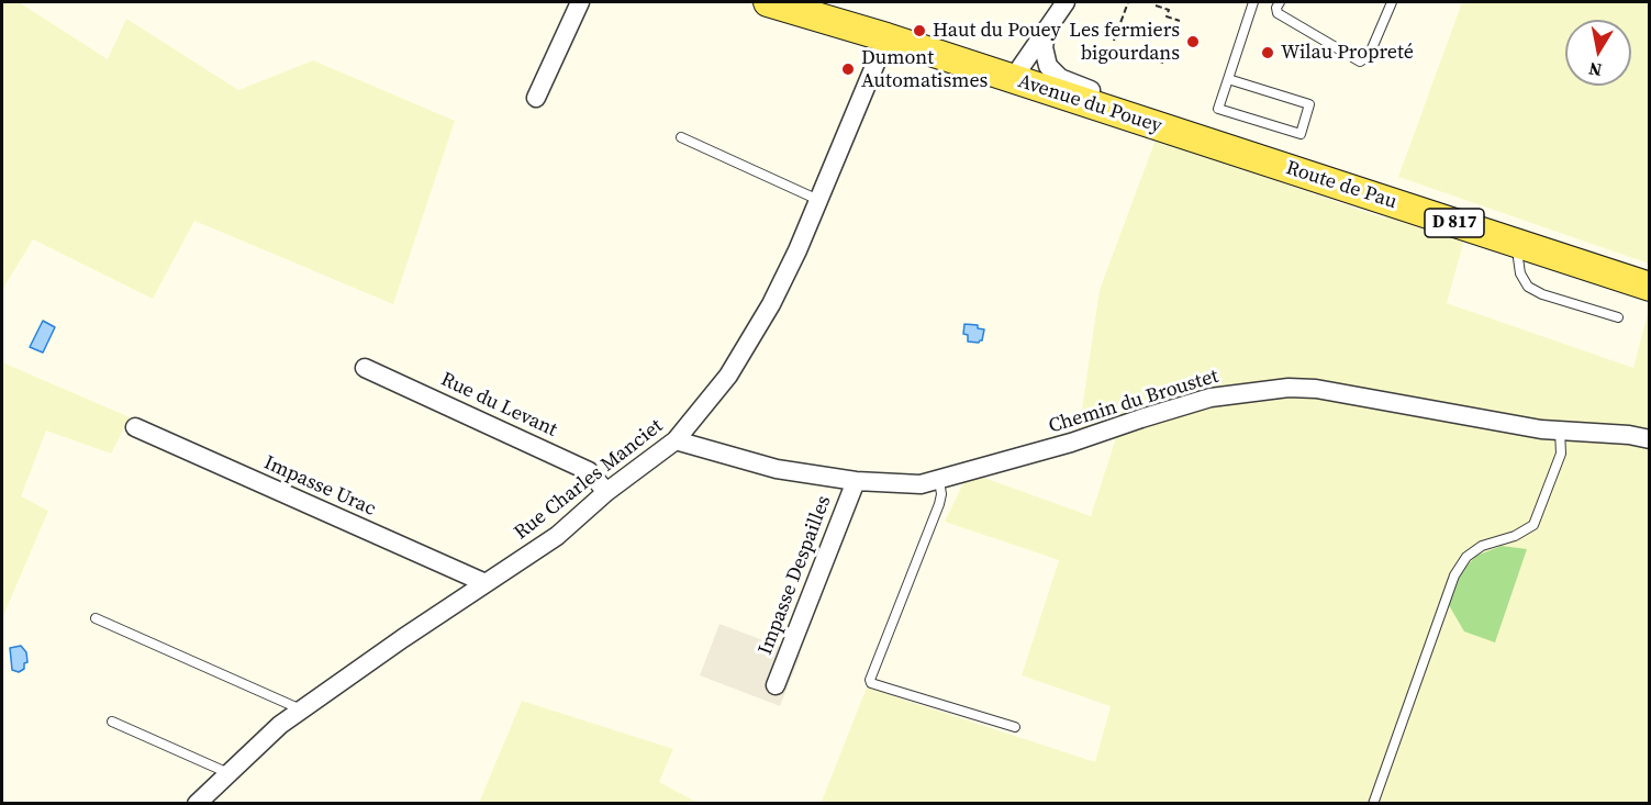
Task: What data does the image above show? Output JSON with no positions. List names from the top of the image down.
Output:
{
  "streets": {
    "main road": ["Avenue du Pouey", "Route de Pau", "D 817"],
    "street": [
      "Chemin du Broustet",
      "Rue du Levant",
      "Rue Charles Manciet",
      "Impasse Urac",
      "Impasse Despailles"
    ]
  },
  "crossings": [
    ["Avenue du Pouey", "Route de Pau"],
    ["Avenue du Pouey", "Rue Charles Manciet"],
    ["Chemin du Broustet", "Rue Charles Manciet"],
    ["Chemin du Broustet", "Impasse Despailles"],
    ["Rue du Levant", "Rue Charles Manciet"],
    ["Rue Charles Manciet", "Impasse Urac"]
  ],
  "places": [
    "Haut du Pouey",
    "Les fermiers bigourdans",
    "Wilau Propreté",
    "Dumont Automatismes"
  ],
  "north": "bottom"
}
